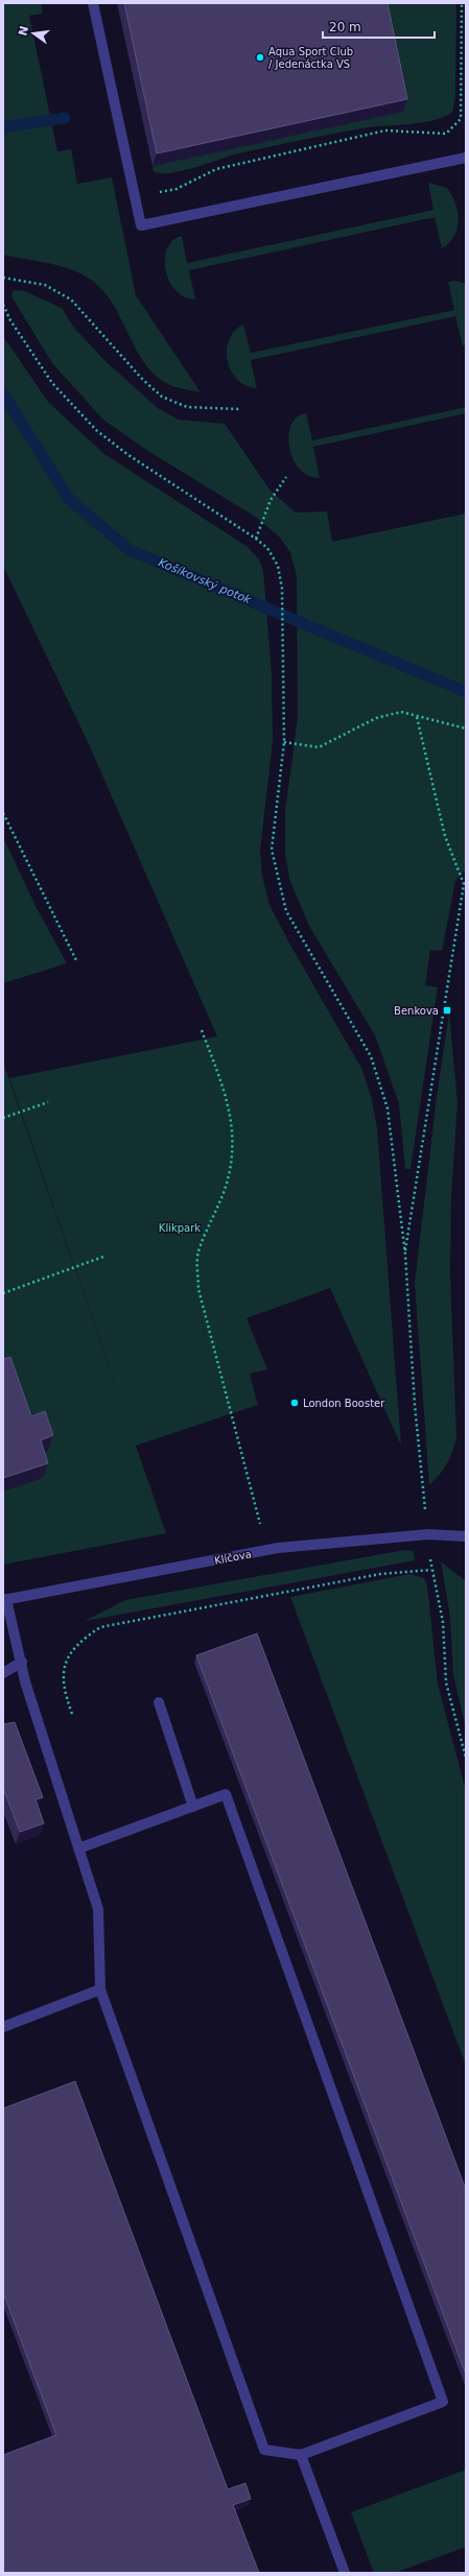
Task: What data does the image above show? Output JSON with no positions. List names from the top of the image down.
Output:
{
  "streets": {
    "street": ["Klíčova"]
  },
  "water": ["Košíkovský potok"],
  "parks": ["Klikpark"],
  "places": {
    "other": ["Aqua Sport Club / Jedenáctka VS", "London Booster"],
    "transit": ["Benkova"]
  },
  "scale_bar": "20 m",
  "north": "left"
}
